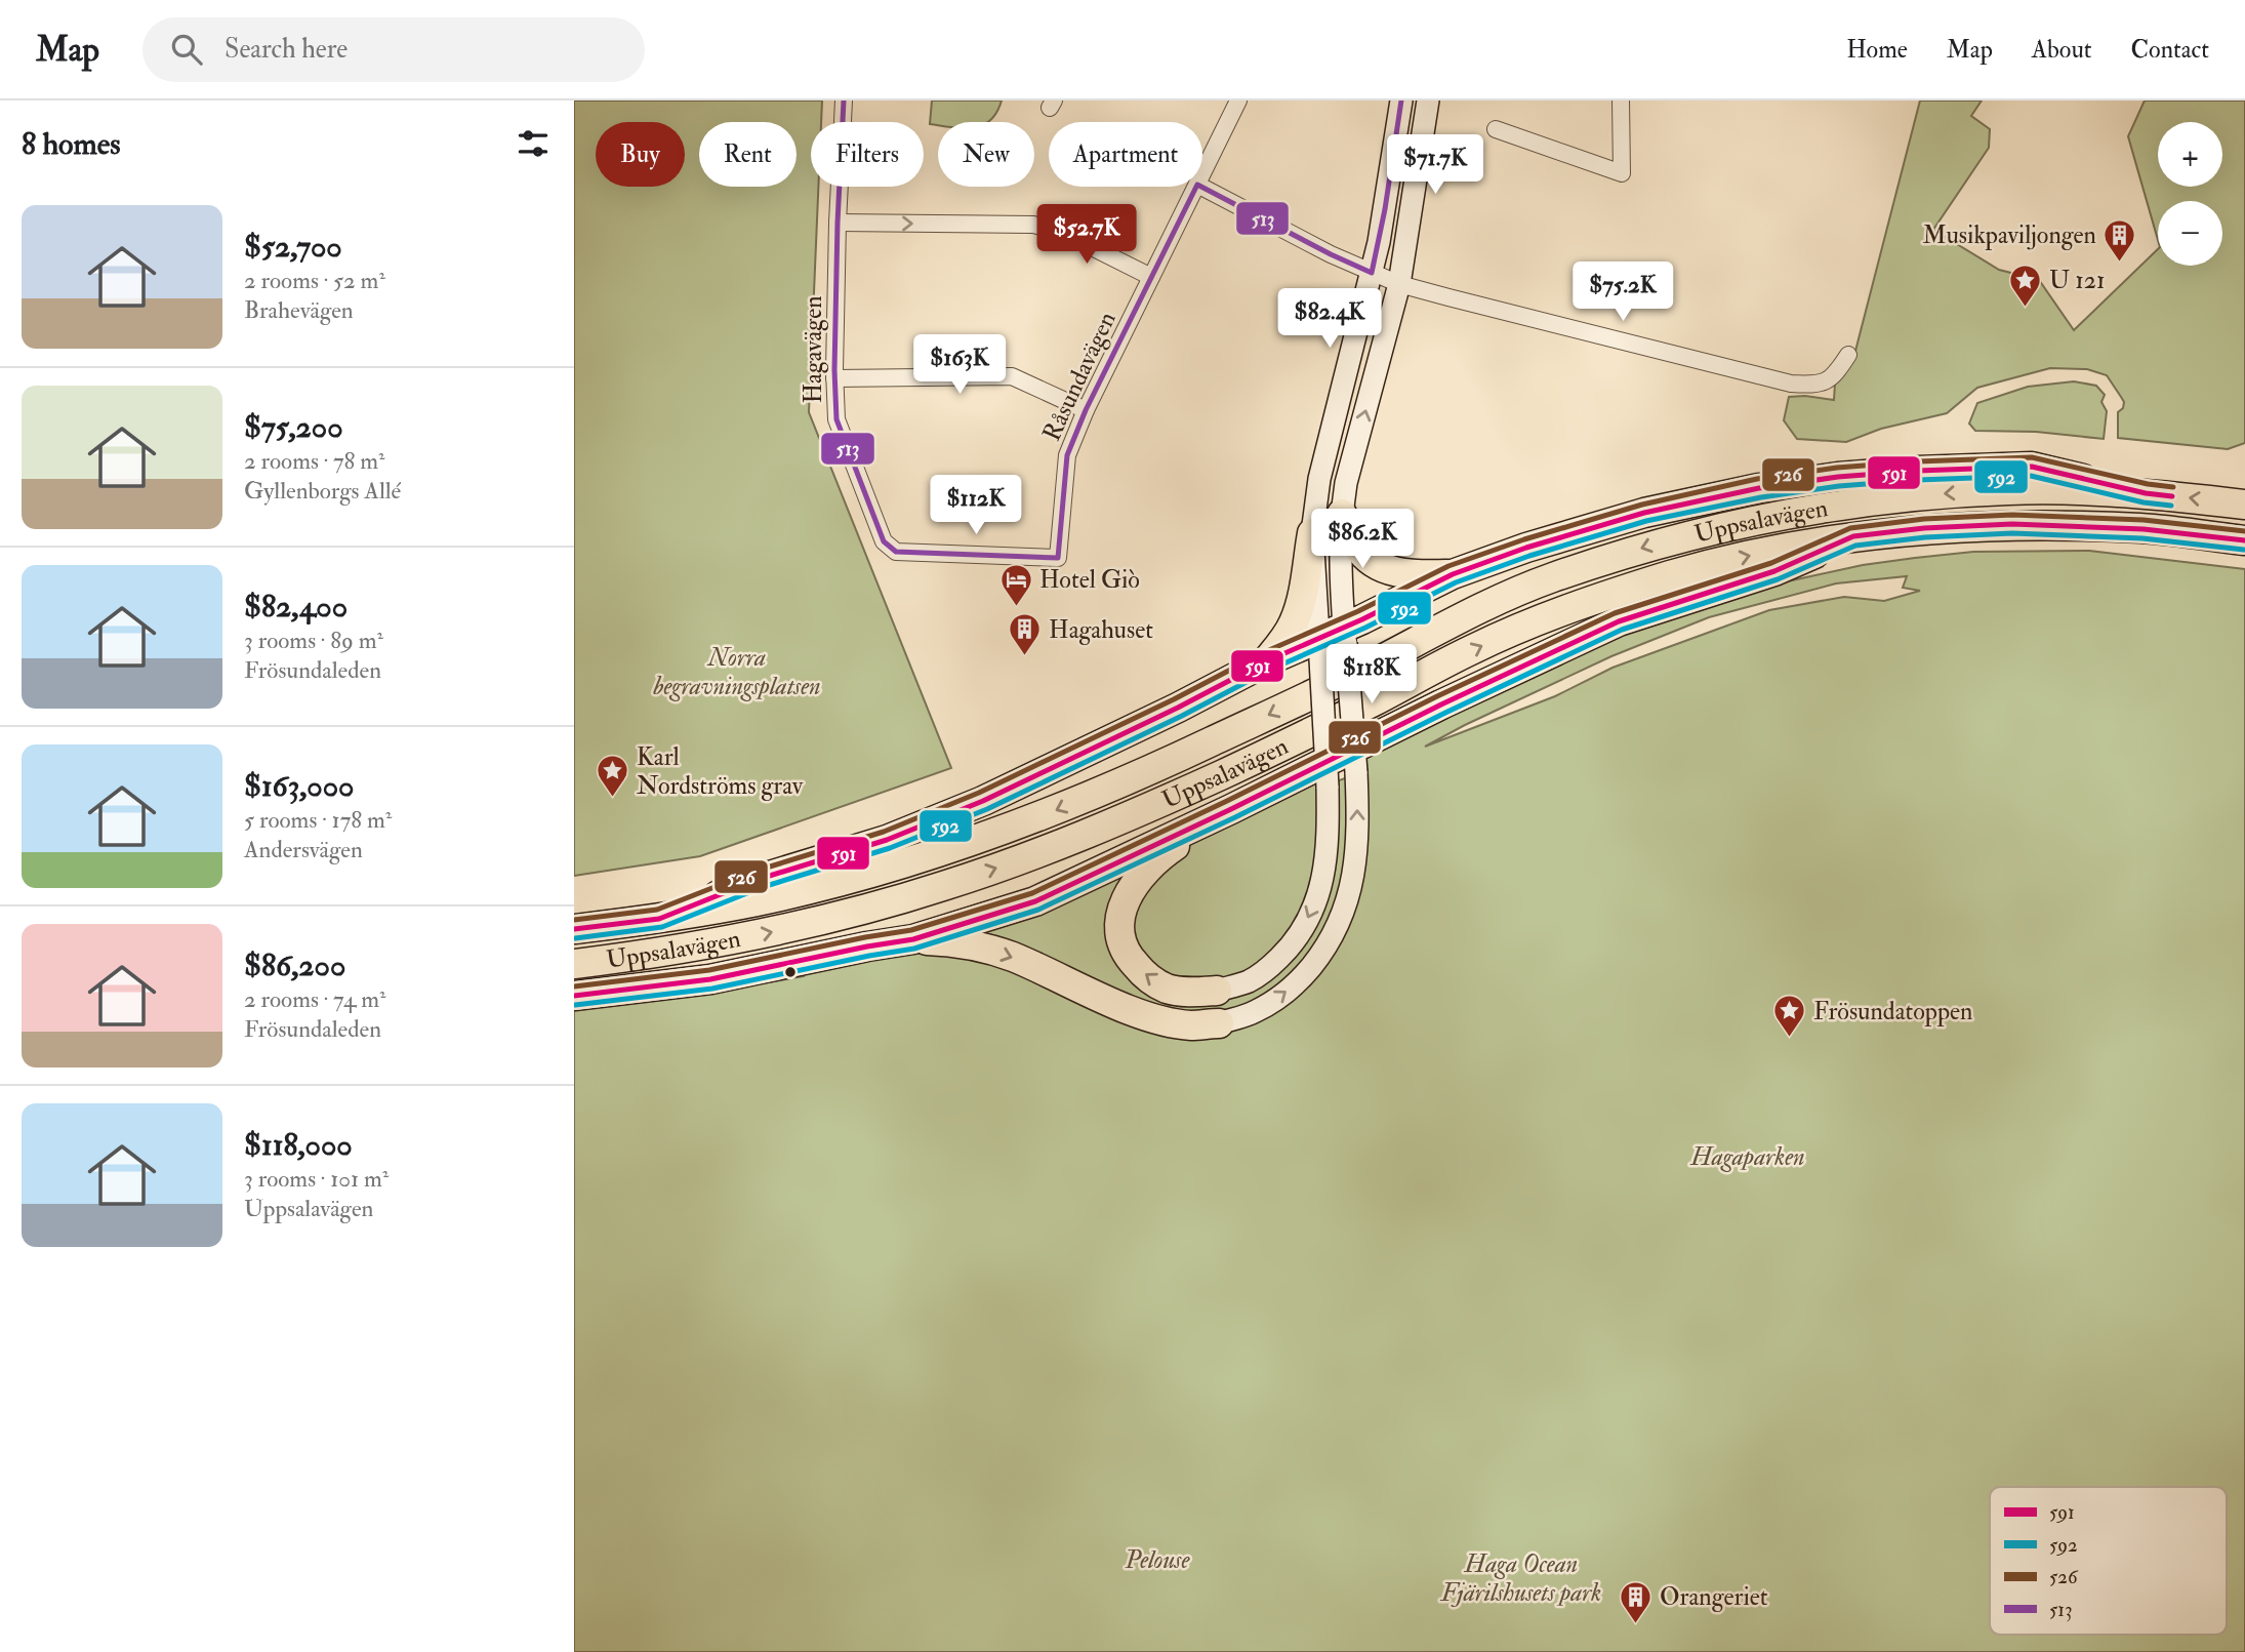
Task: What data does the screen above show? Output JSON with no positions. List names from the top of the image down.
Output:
{
  "streets": {
    "highway": ["Uppsalavägen"],
    "street": ["Hagavägen", "Råsundavägen"]
  },
  "crossings": [
    ["Hagavägen", "Råsundavägen"]
  ],
  "parks": [
    "Norra begravningsplatsen",
    "Hagaparken",
    "Pelouse",
    "Haga Ocean Fjärilshusets park"
  ],
  "places": {
    "building": ["Musikpaviljongen", "Hagahuset", "Orangeriet"],
    "place": ["U 121", "Karl Nordströms grav", "Frösundatoppen"],
    "hotel": ["Hotel Giò"]
  },
  "lines": [
    "transit line 513",
    "transit line 526",
    "transit line 591",
    "transit line 592"
  ],
  "legend": [
    "591",
    "592",
    "526",
    "513"
  ],
  "page": {
    "header": "Map",
    "search": "Search here",
    "nav": [
      "Home",
      "Map",
      "About",
      "Contact"
    ],
    "heading": "8 homes",
    "map_buttons": ["+", "−"],
    "chip": [
      "Buy",
      "Rent",
      "Filters",
      "New",
      "Apartment"
    ],
    "price": [
      "$71.7K",
      "$52.7K",
      "$75.2K",
      "$82.4K",
      "$163K",
      "$112K",
      "$86.2K",
      "$118K"
    ],
    "list": [
      {
        "name": "$52,700",
        "note": "2 rooms · 52 m² · Brahevägen"
      },
      {
        "name": "$75,200",
        "note": "2 rooms · 78 m² · Gyllenborgs Allé"
      },
      {
        "name": "$82,400",
        "note": "3 rooms · 89 m² · Frösundaleden"
      },
      {
        "name": "$163,000",
        "note": "5 rooms · 178 m² · Andersvägen"
      },
      {
        "name": "$86,200",
        "note": "2 rooms · 74 m² · Frösundaleden"
      },
      {
        "name": "$118,000",
        "note": "3 rooms · 101 m² · Uppsalavägen"
      }
    ]
  }
}
